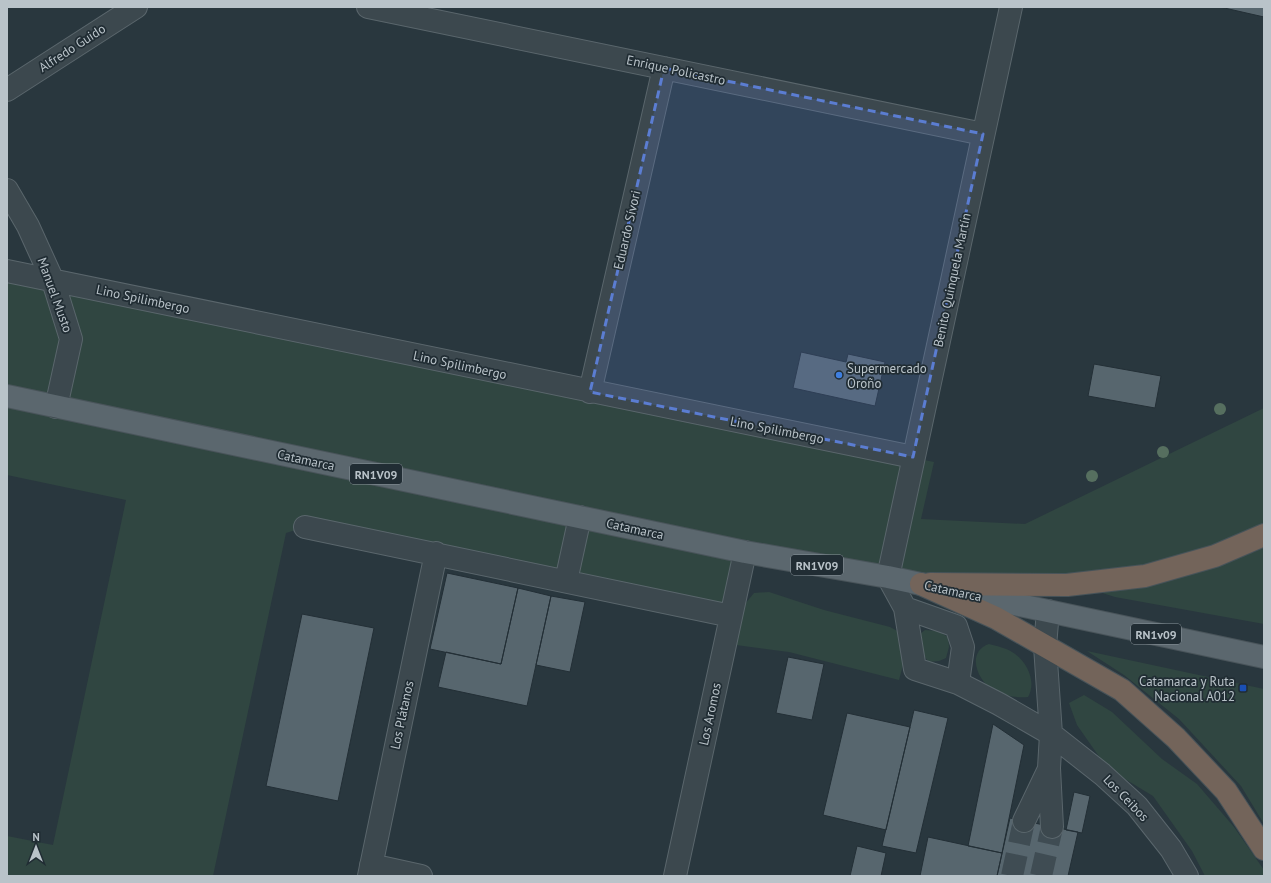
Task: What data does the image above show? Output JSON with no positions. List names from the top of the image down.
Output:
{
  "streets": {
    "main road": ["Catamarca", "RN1V09", "RN1v09"],
    "street": [
      "Alfredo Guido",
      "Enrique Policastro",
      "Eduardo Sívori",
      "Benito Quinquela Martín",
      "Manuel Musto",
      "Lino Spilimbergo",
      "Los Aromos",
      "Los Plátanos",
      "Los Ceibos"
    ]
  },
  "crossings": [
    ["Enrique Policastro", "Eduardo Sívori"],
    ["Enrique Policastro", "Benito Quinquela Martín"],
    ["Eduardo Sívori", "Lino Spilimbergo"],
    ["Benito Quinquela Martín", "Lino Spilimbergo"],
    ["Benito Quinquela Martín", "Catamarca"],
    ["Benito Quinquela Martín", "Los Ceibos"],
    ["Manuel Musto", "Lino Spilimbergo"],
    ["Manuel Musto", "Catamarca"],
    ["Catamarca", "Los Aromos"],
    ["Catamarca", "Los Ceibos"]
  ],
  "places": {
    "other": ["Supermercado Oroño"],
    "transit": ["Catamarca y Ruta Nacional A012"]
  },
  "north": "top"
}
